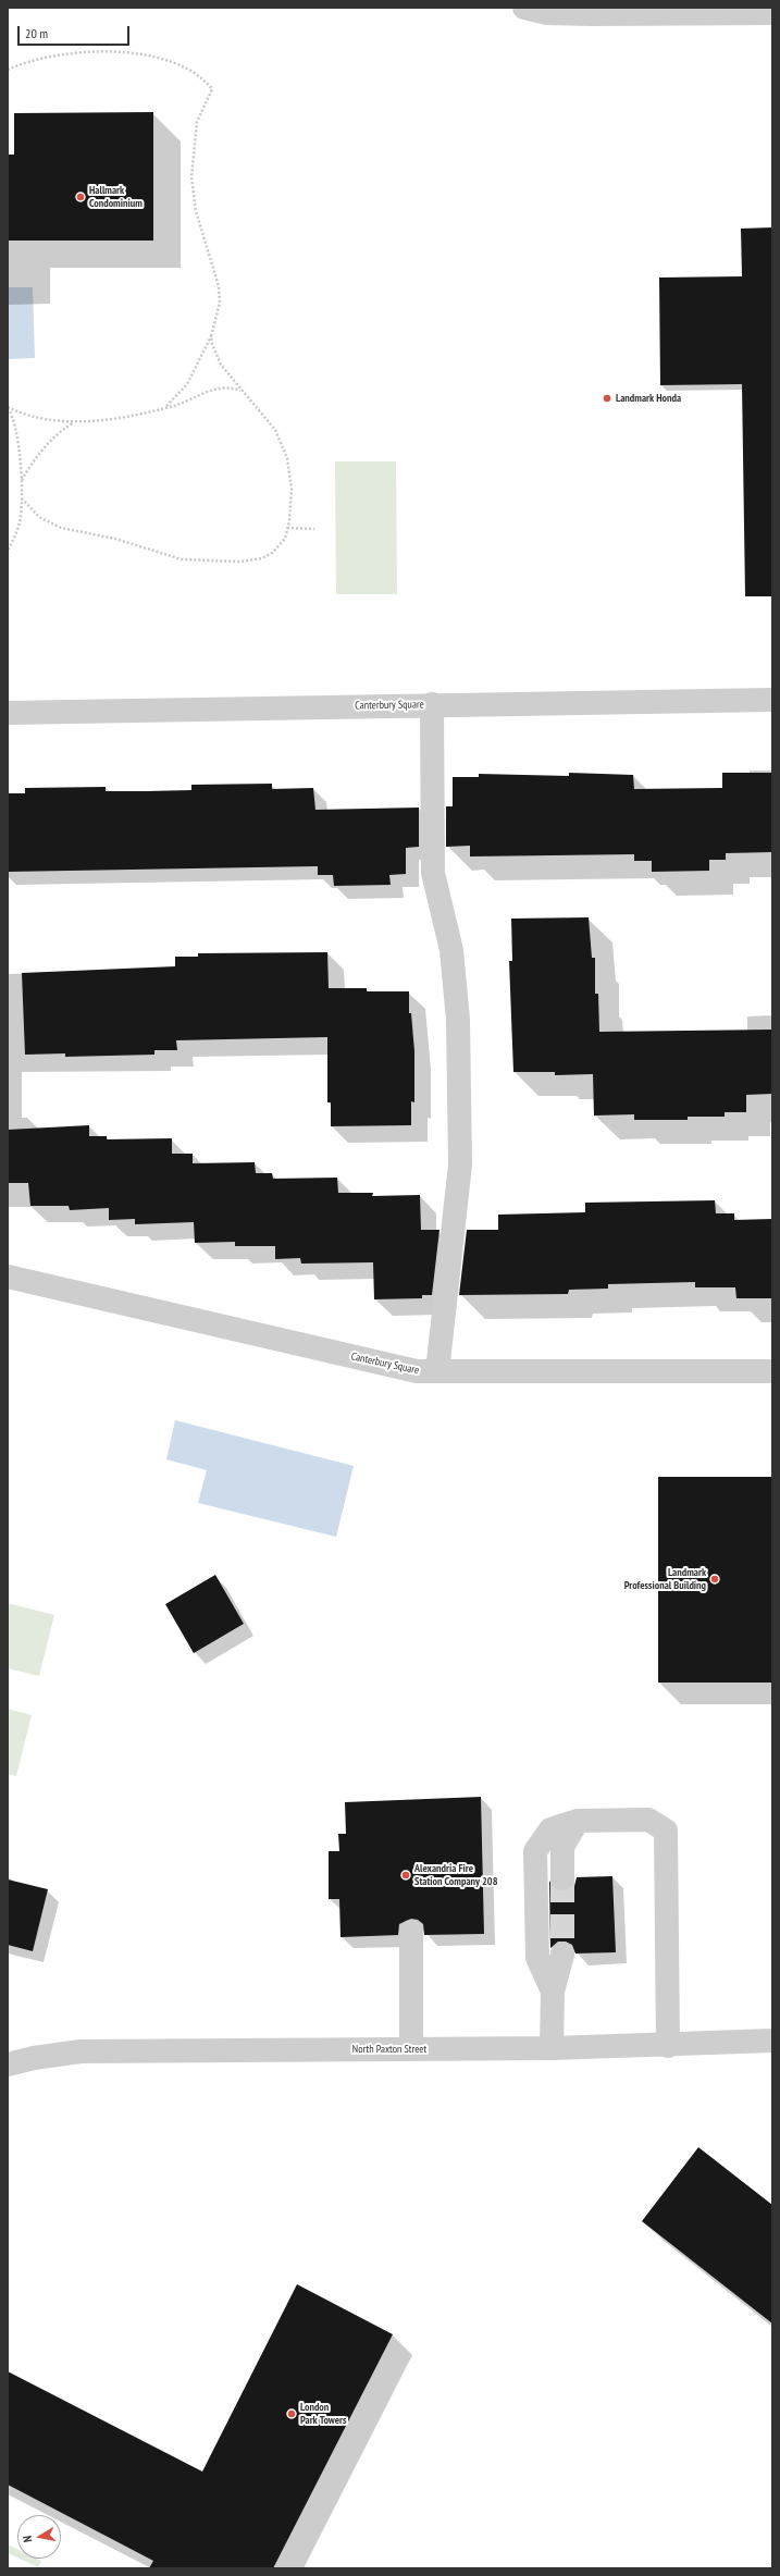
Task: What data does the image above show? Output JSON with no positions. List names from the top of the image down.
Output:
{
  "streets": {
    "street": ["Canterbury Square", "North Paxton Street"]
  },
  "places": [
    "Hallmark Condominium",
    "Landmark Honda",
    "Landmark Professional Building",
    "Alexandria Fire Station Company 208",
    "London Park Towers"
  ],
  "scale_bar": "20 m",
  "north": "left"
}
